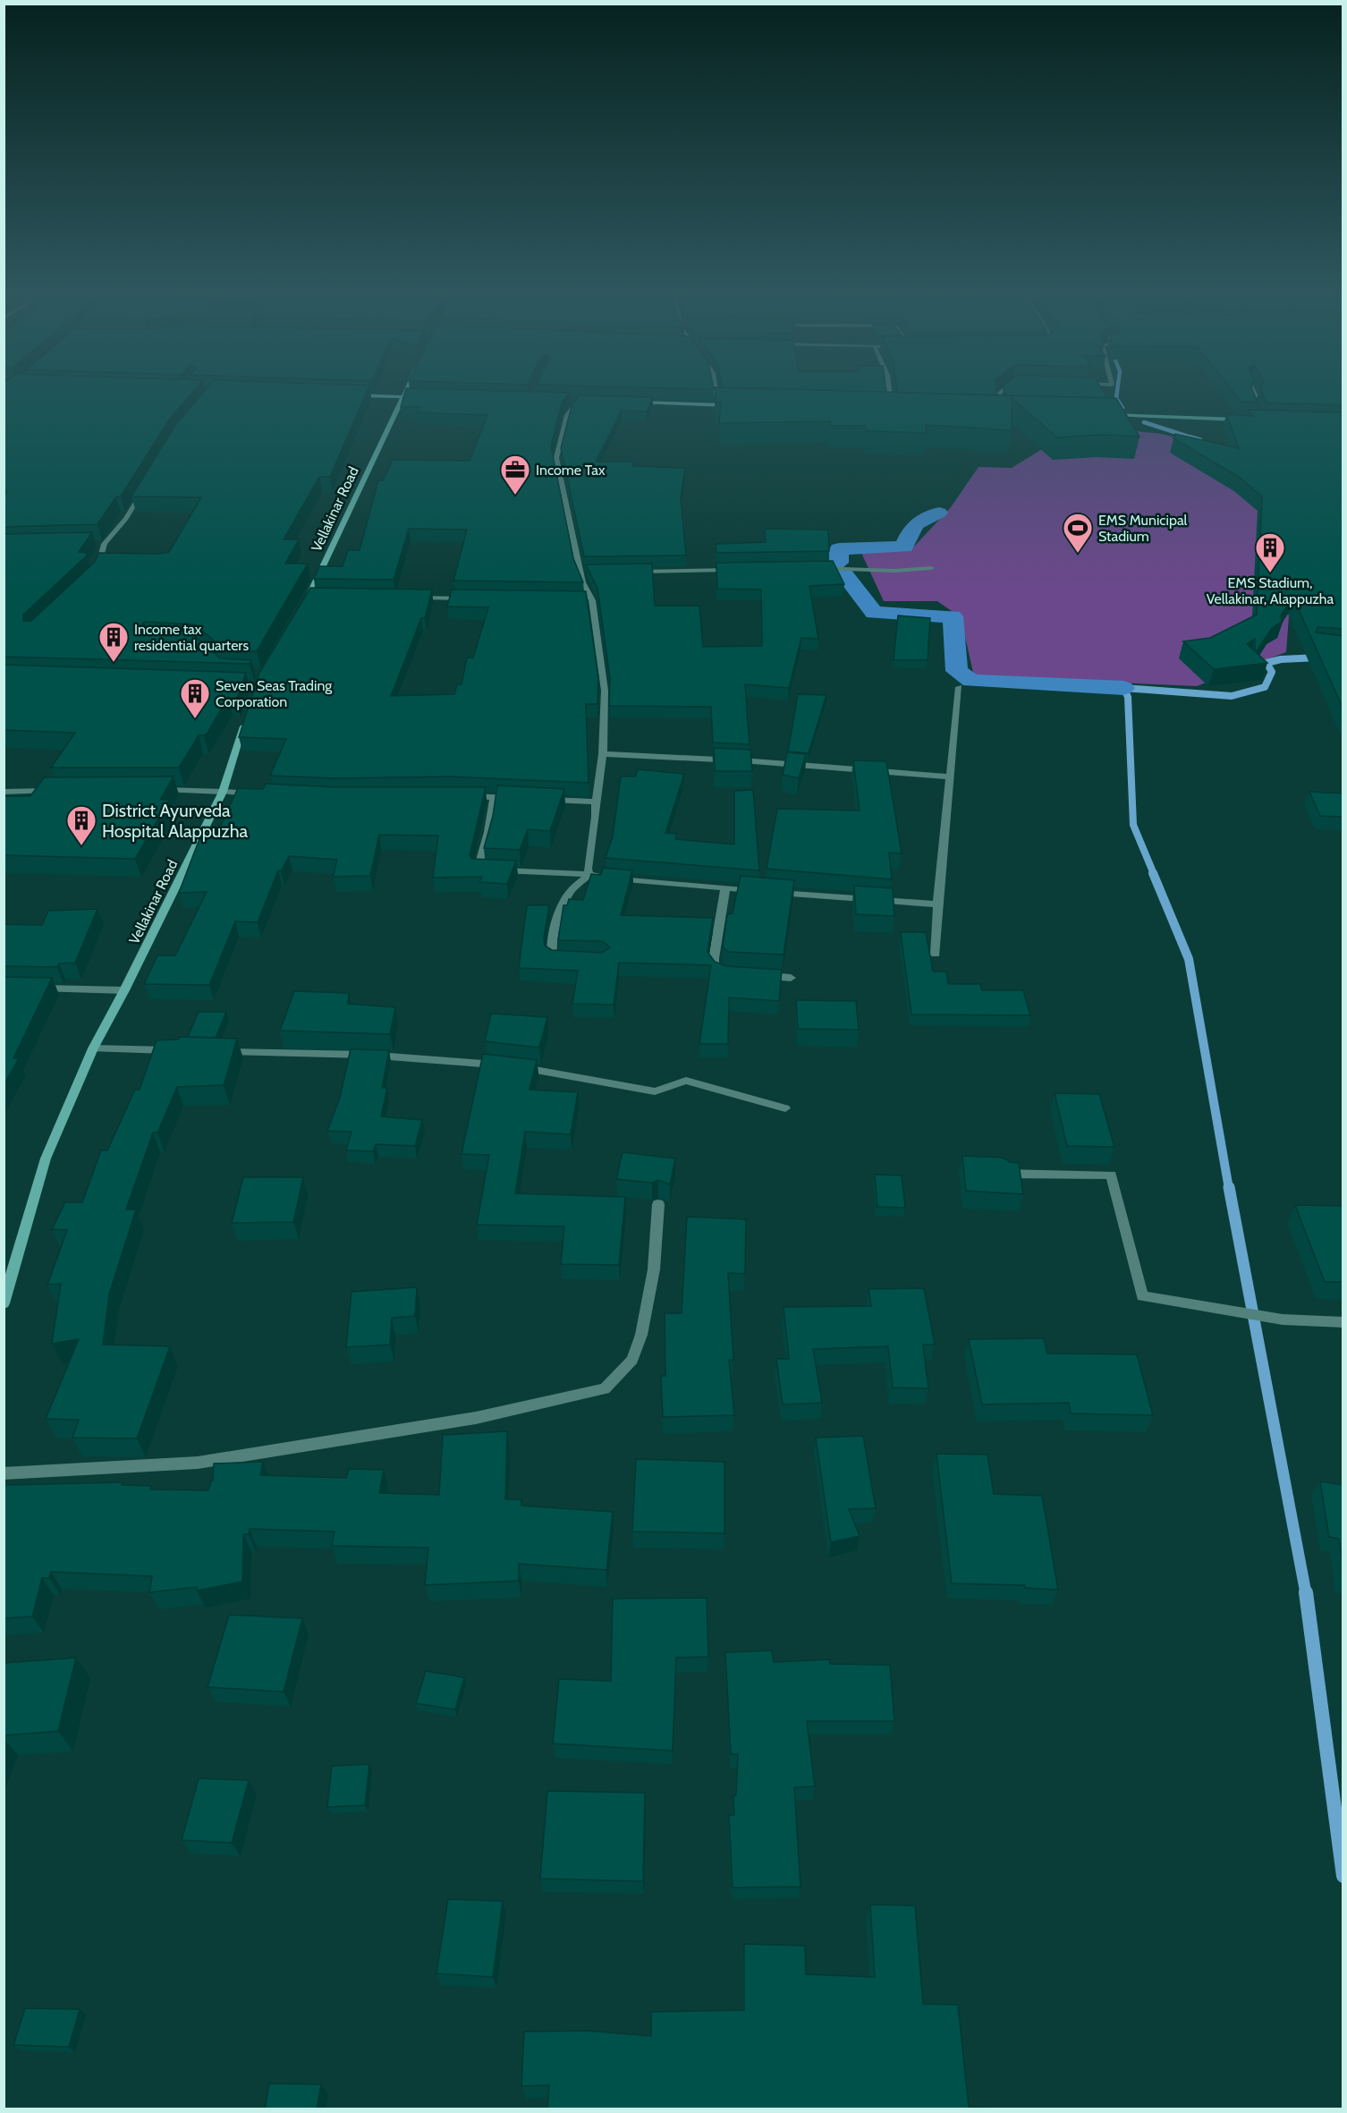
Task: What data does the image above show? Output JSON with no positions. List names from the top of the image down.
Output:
{
  "streets": {
    "main road": ["Vellakinar Road"]
  },
  "places": {
    "office": ["Income Tax"],
    "sports": ["EMS Municipal Stadium"],
    "building": [
      "EMS Stadium, Vellakinar, Alappuzha",
      "Income tax residential quarters",
      "Seven Seas Trading Corporation",
      "District Ayurveda Hospital Alappuzha"
    ]
  }
}
